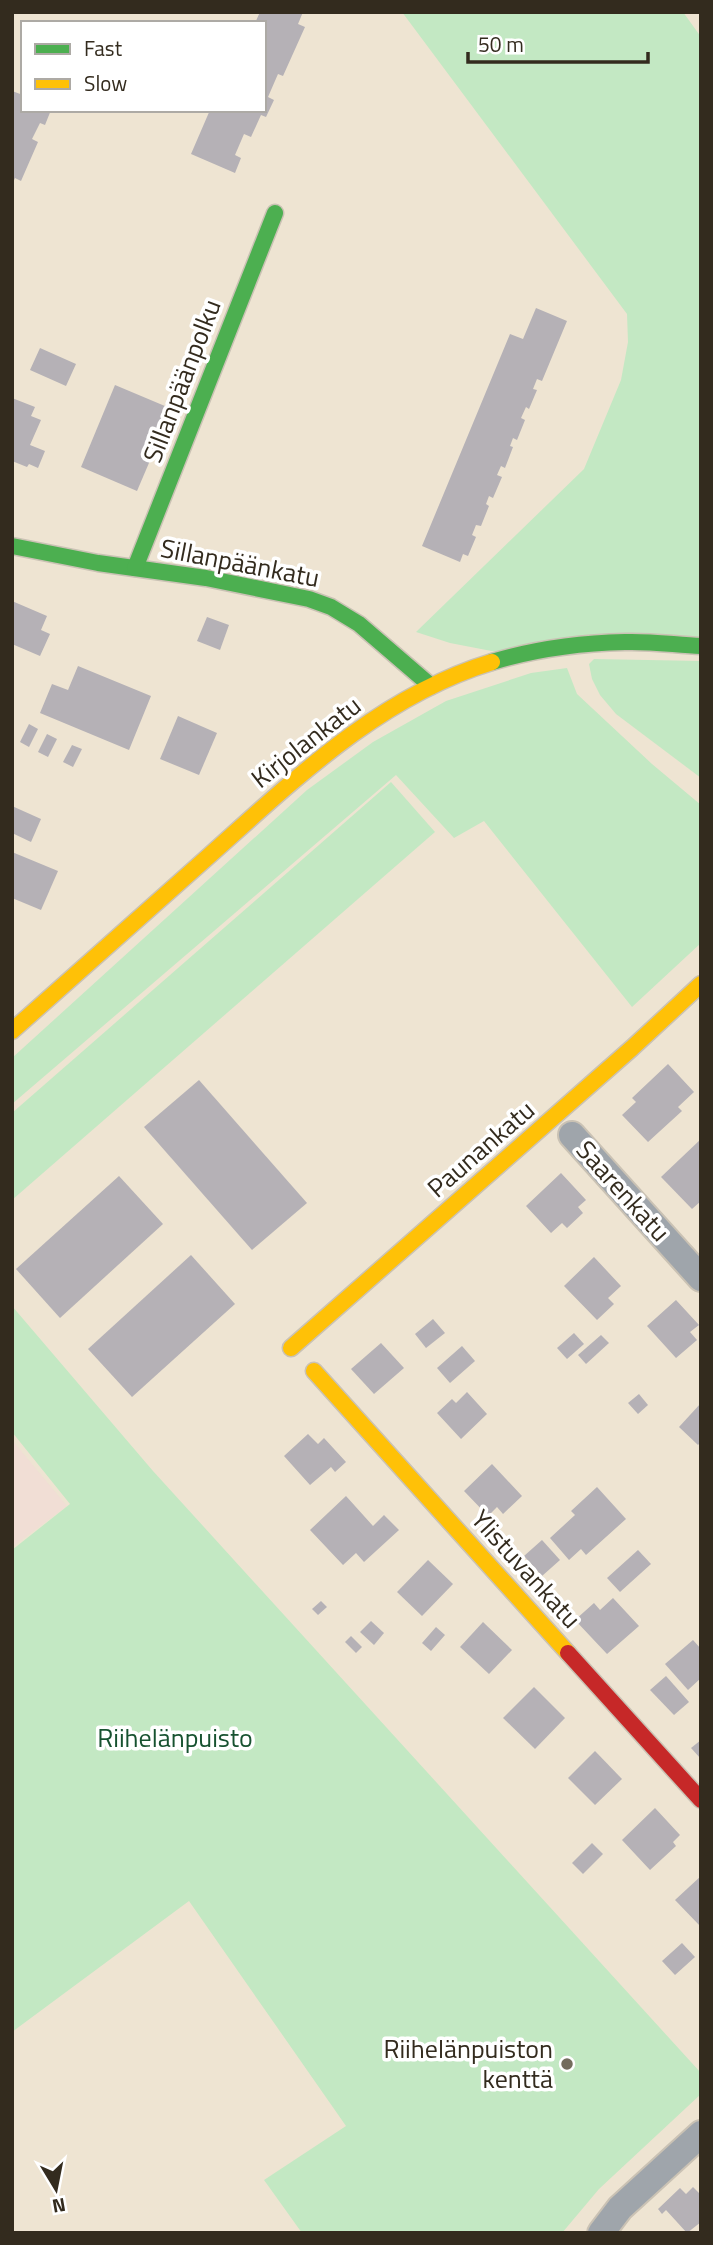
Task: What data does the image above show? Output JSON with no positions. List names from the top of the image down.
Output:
{
  "streets": {
    "street": [
      "Sillanpäänpolku",
      "Sillanpäänkatu",
      "Kirjolankatu",
      "Paunankatu",
      "Saarenkatu",
      "Ylistuvankatu"
    ]
  },
  "crossings": [
    ["Sillanpäänpolku", "Sillanpäänkatu"],
    ["Sillanpäänkatu", "Kirjolankatu"]
  ],
  "parks": ["Riihelänpuisto"],
  "places": ["Riihelänpuiston kenttä"],
  "legend": ["Fast", "Slow"],
  "scale_bar": "50 m",
  "north": "bottom"
}
